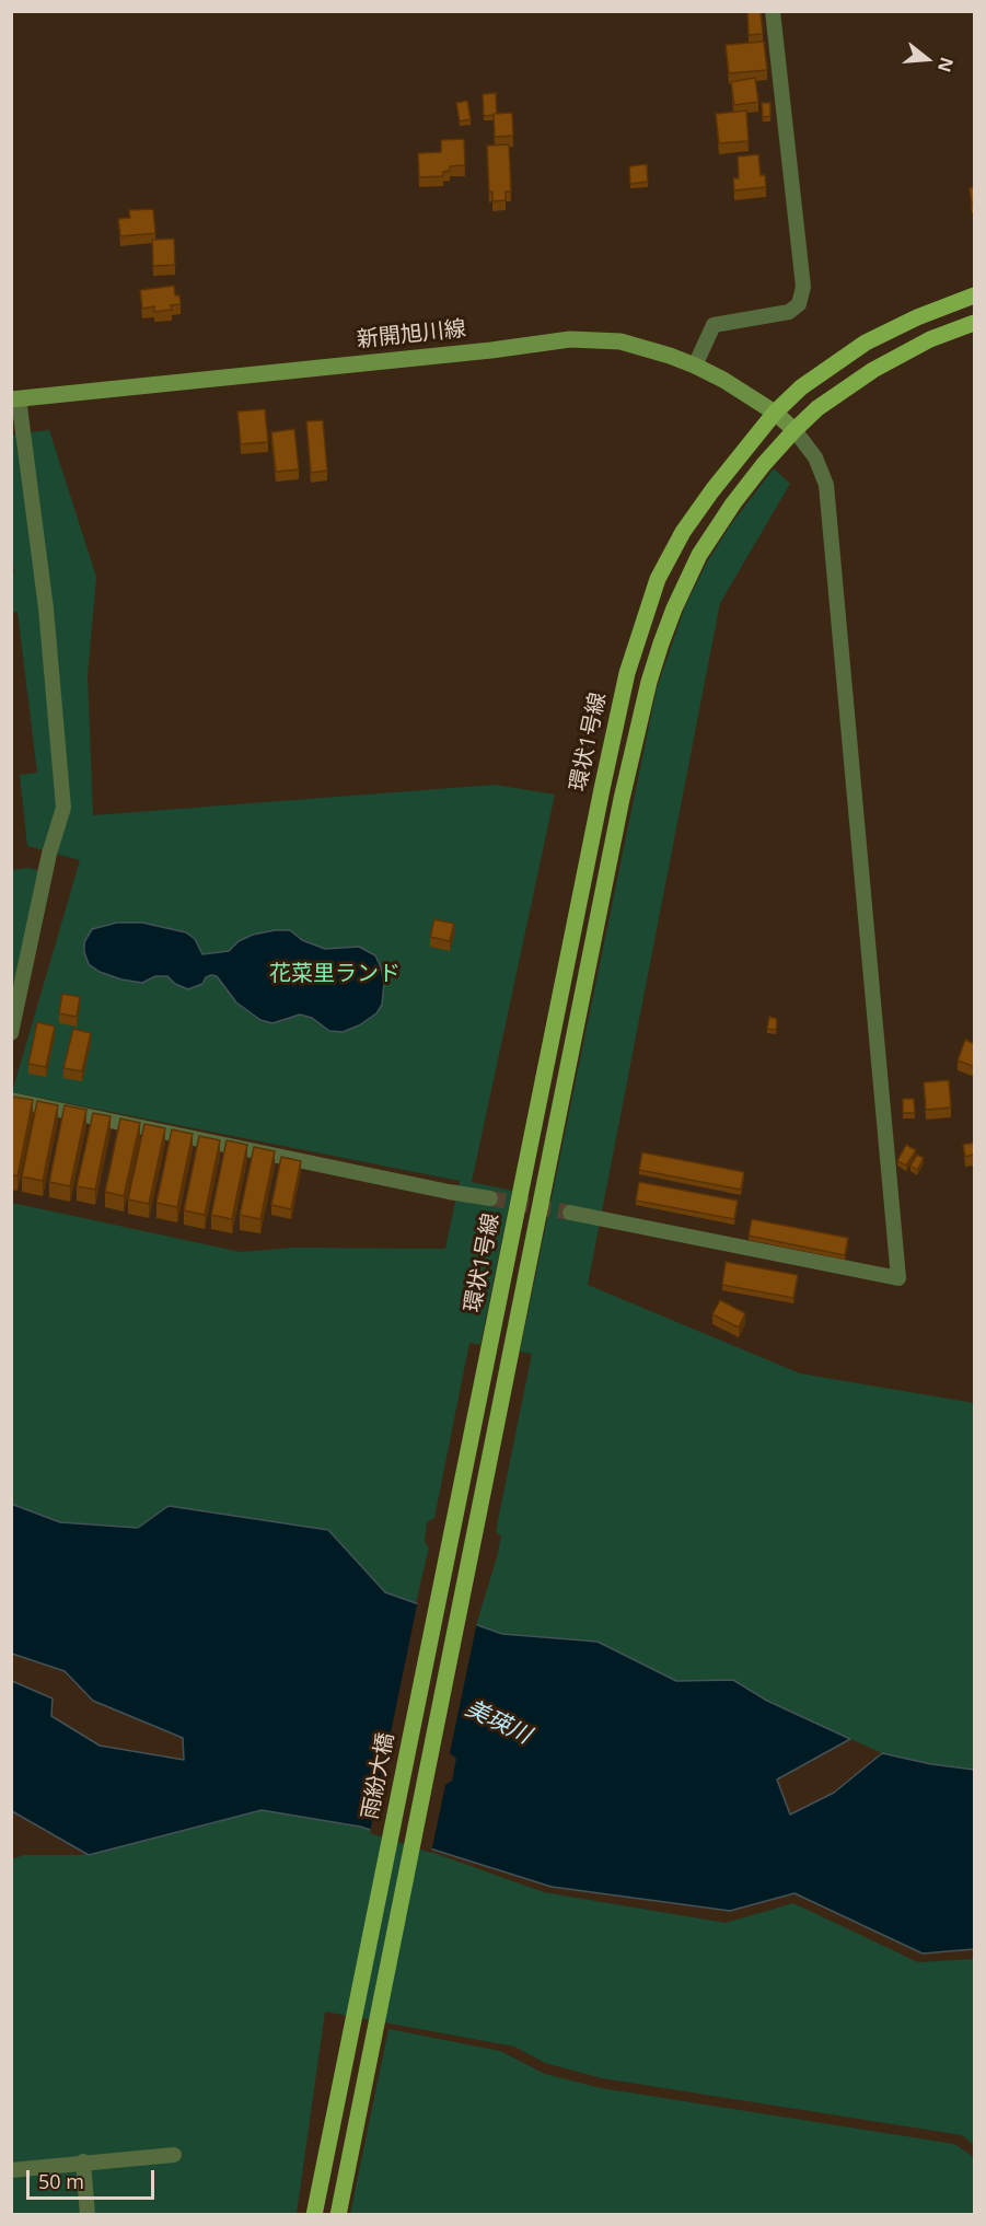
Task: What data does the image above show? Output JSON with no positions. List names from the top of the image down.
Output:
{
  "streets": {
    "main road": ["新開旭川線", "環状1号線", "雨紛大橋"]
  },
  "crossings": [
    ["新開旭川線", "環状1号線"],
    ["環状1号線", "雨紛大橋"]
  ],
  "water": ["美瑛川"],
  "parks": ["花菜里ランド"],
  "scale_bar": "50 m",
  "north": "right"
}
